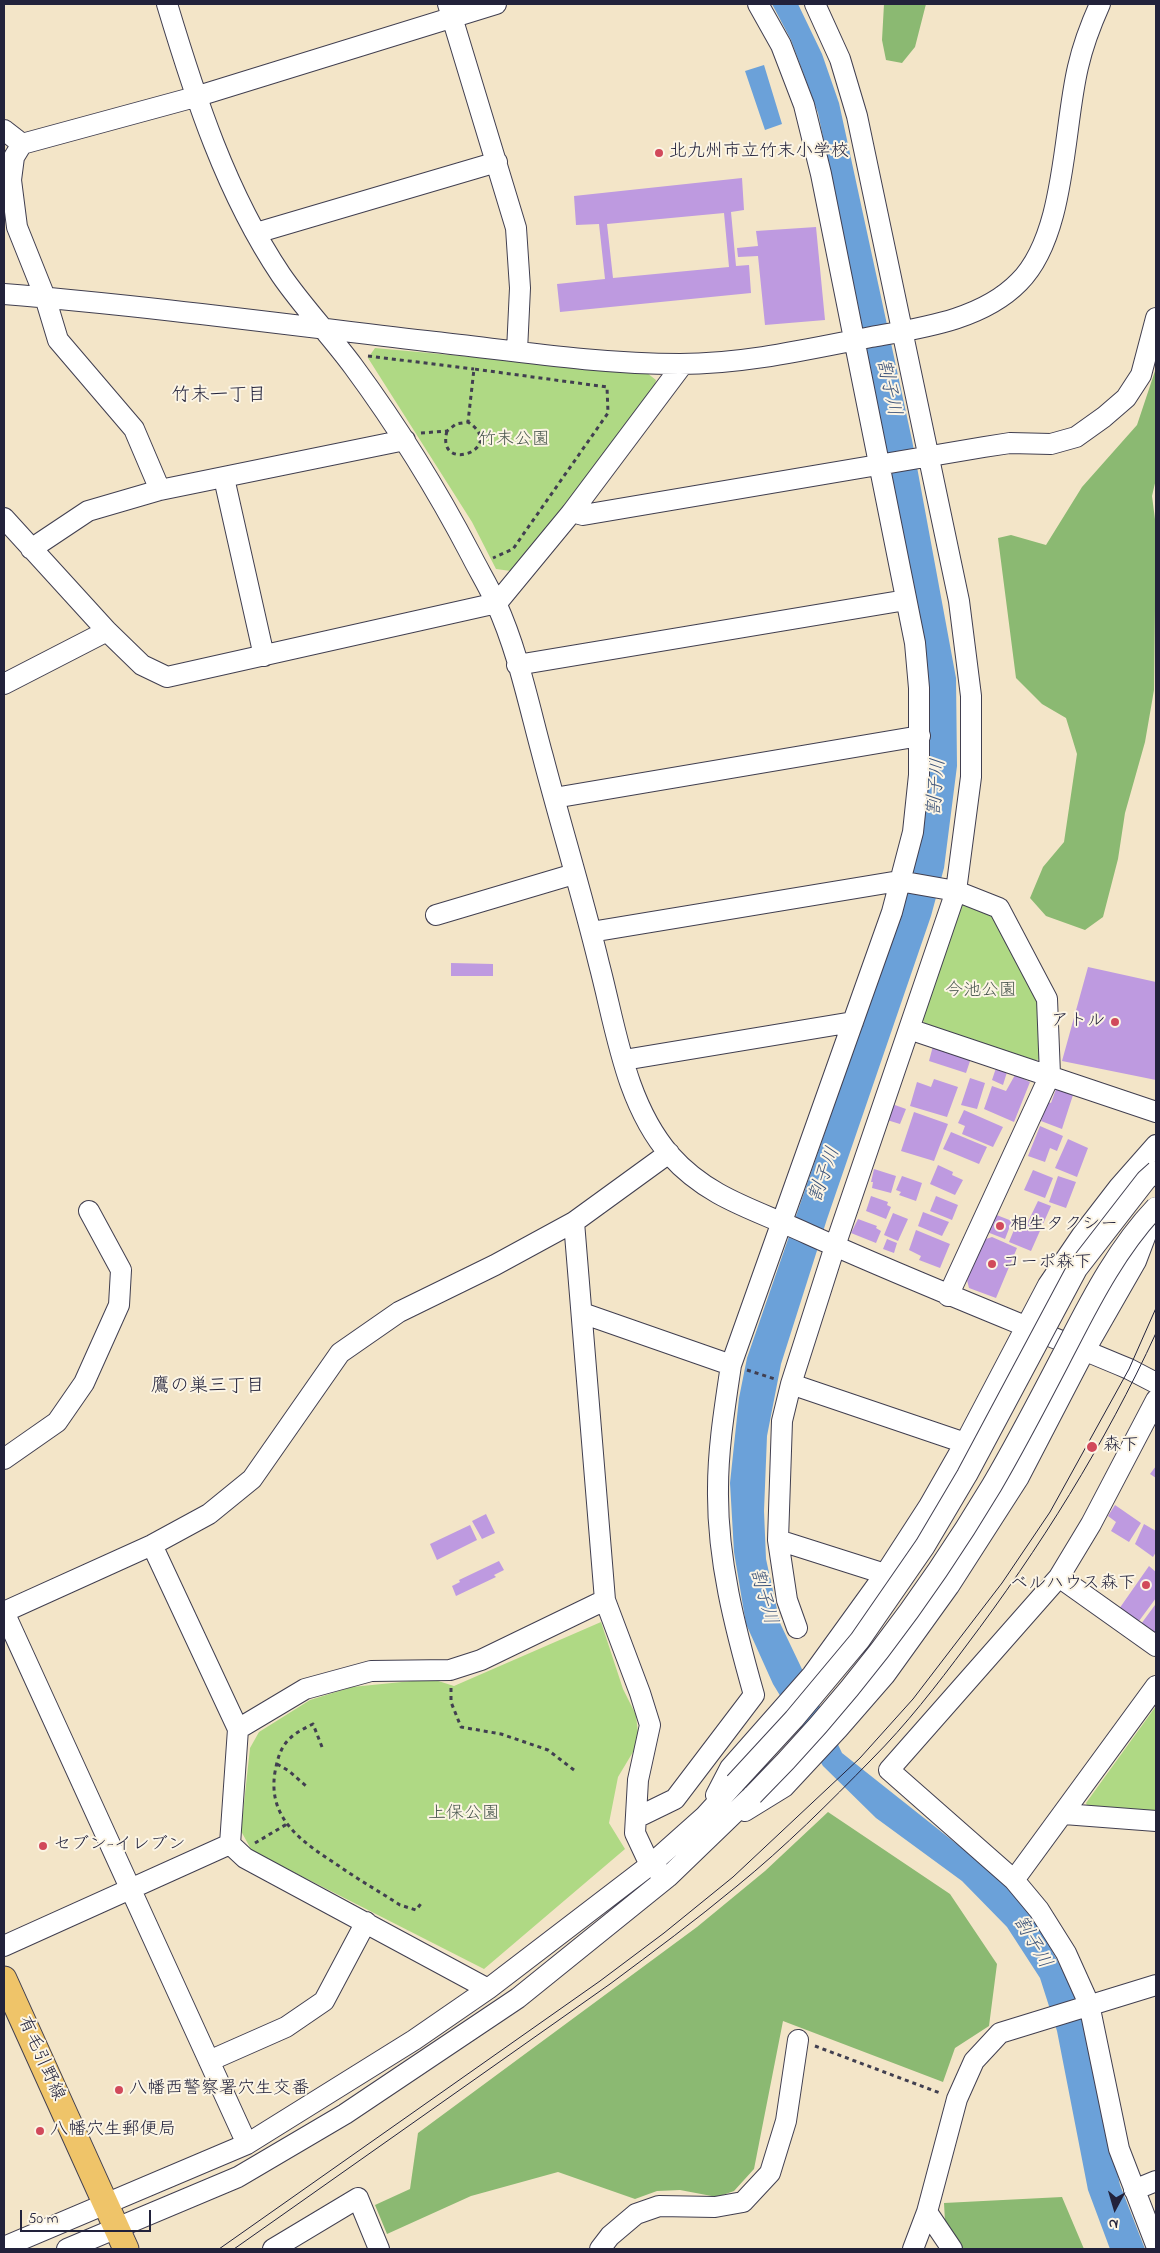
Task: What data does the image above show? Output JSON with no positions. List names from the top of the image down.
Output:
{
  "streets": {
    "main road": ["有毛引野線"]
  },
  "districts": ["竹末一丁目", "鷹の巣三丁目"],
  "water": ["割子川"],
  "parks": ["竹末公園", "今池公園", "上保公園"],
  "places": [
    "北九州市立竹末小学校",
    "アトル",
    "相生タクシー",
    "コーポ森下",
    "森下",
    "ベルハウス森下",
    "セブン-イレブン",
    "八幡西警察署穴生交番",
    "八幡穴生郵便局"
  ],
  "scale_bar": "50 m",
  "north": "bottom"
}
